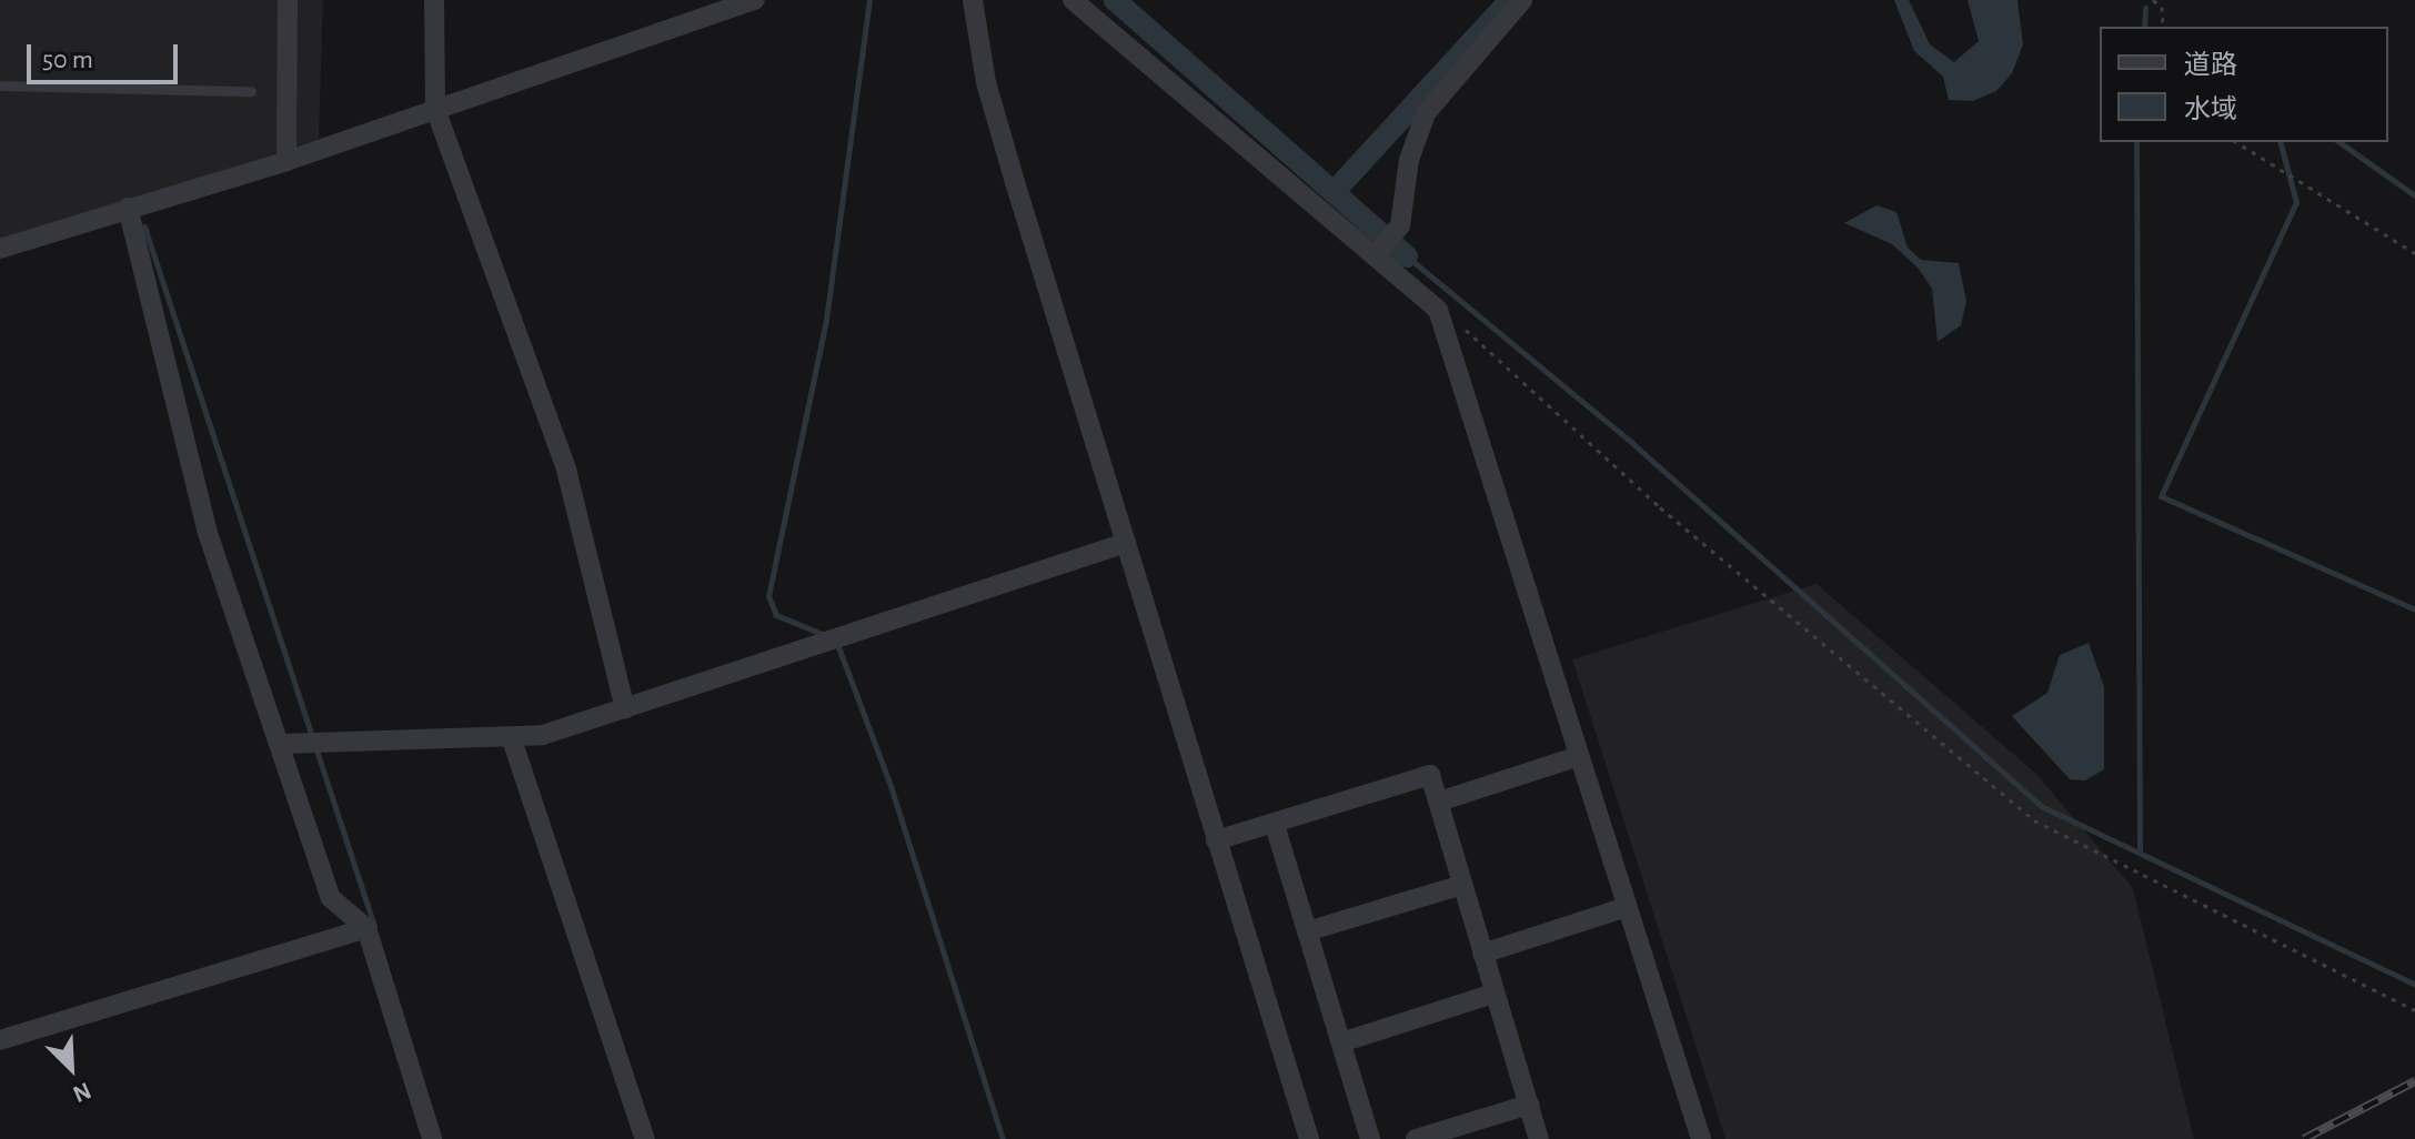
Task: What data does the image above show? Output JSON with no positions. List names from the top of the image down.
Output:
{
  "legend": ["道路", "水域"],
  "scale_bar": "50 m",
  "north": "bottom right"
}
